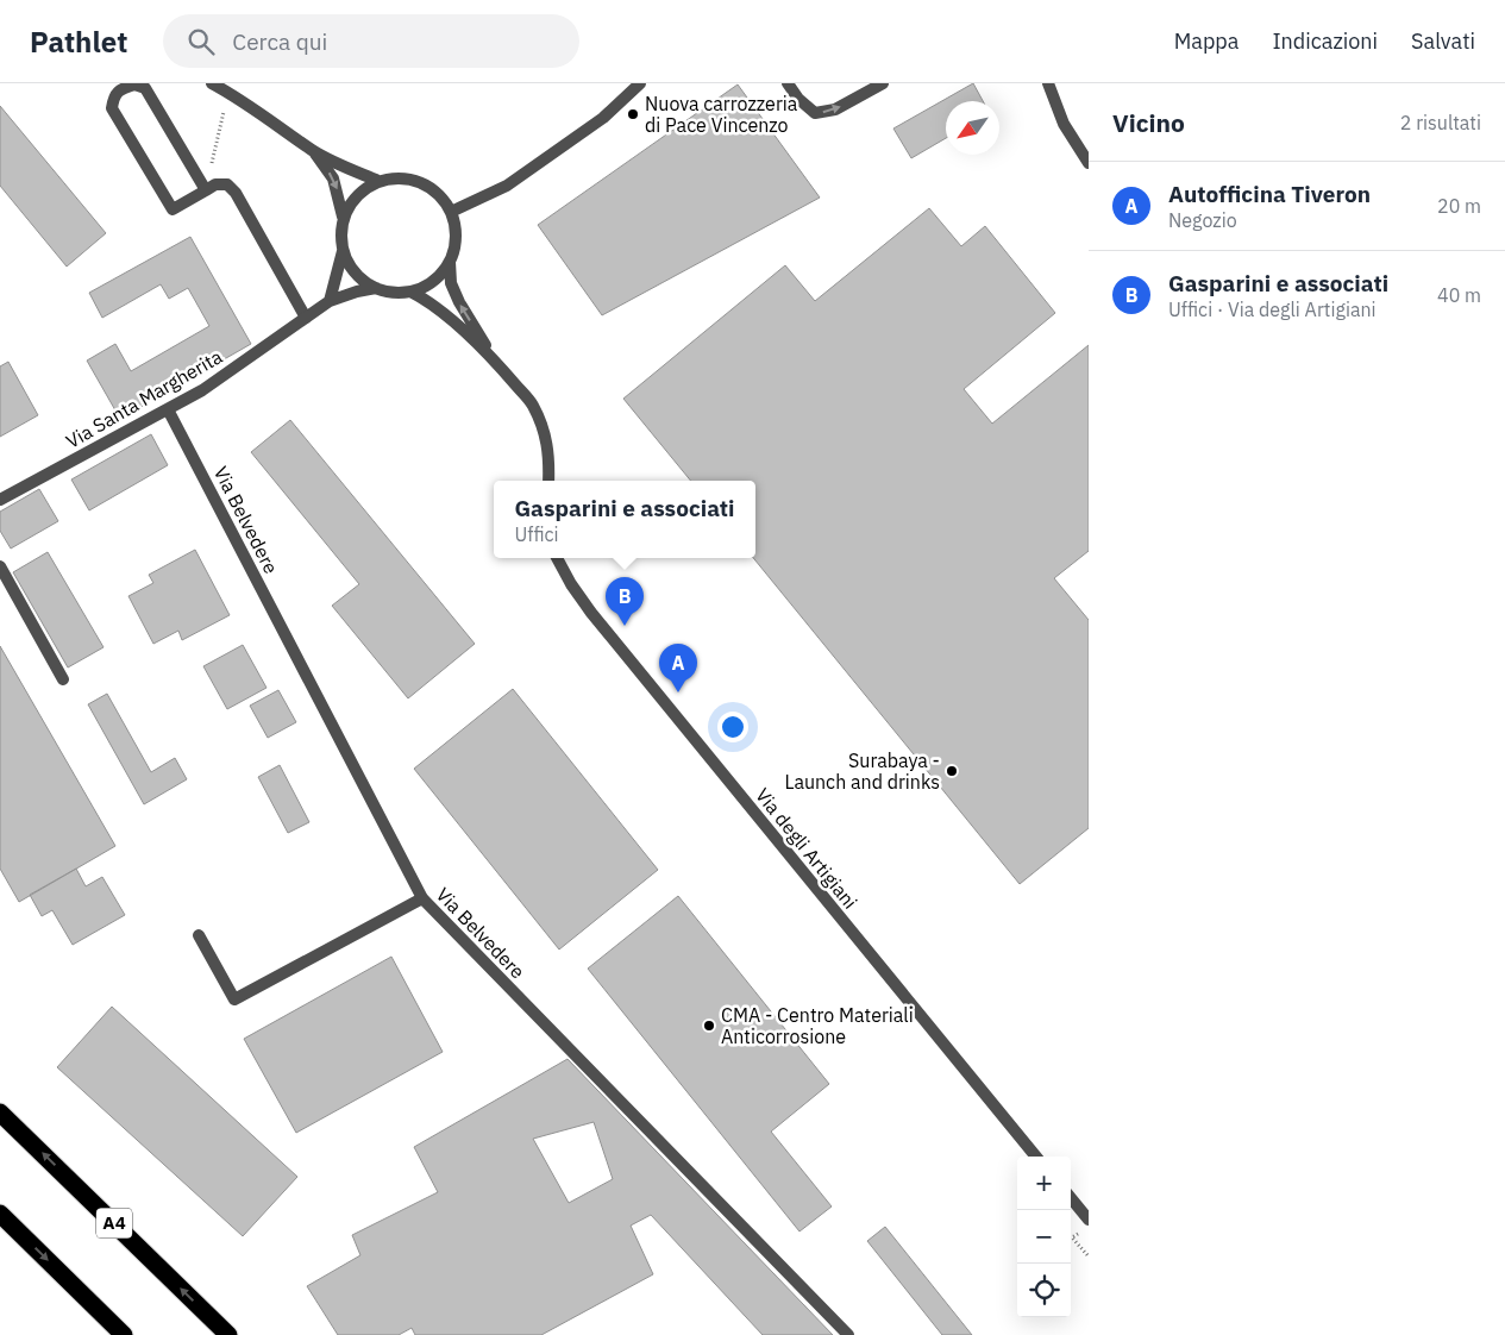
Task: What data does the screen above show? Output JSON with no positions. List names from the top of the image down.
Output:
{
  "streets": {
    "highway": ["A4"],
    "street": ["Via Santa Margherita", "Via Belvedere", "Via degli Artigiani"]
  },
  "crossings": [
    ["Via Santa Margherita", "Via Belvedere"]
  ],
  "places": ["Nuova carrozzeria di Pace Vincenzo", "Surabaya - Launch and drinks", "CMA - Centro Materiali Anticorrosione"],
  "north": "bottom left",
  "page": {
    "header": "Pathlet",
    "search": "Cerca qui",
    "nav": ["Mappa", "Indicazioni", "Salvati"],
    "heading": ["Vicino", "2 risultati"],
    "list": [
      {
        "mark": "A",
        "name": "Autofficina Tiveron",
        "note": "Negozio",
        "value": "20 m"
      },
      {
        "mark": "B",
        "name": "Gasparini e associati",
        "note": "Uffici · Via degli Artigiani",
        "value": "40 m"
      }
    ],
    "popup": ["Gasparini e associati", "Uffici"],
    "pins": ["B", "A"],
    "map_buttons": ["+", "−"]
  }
}
